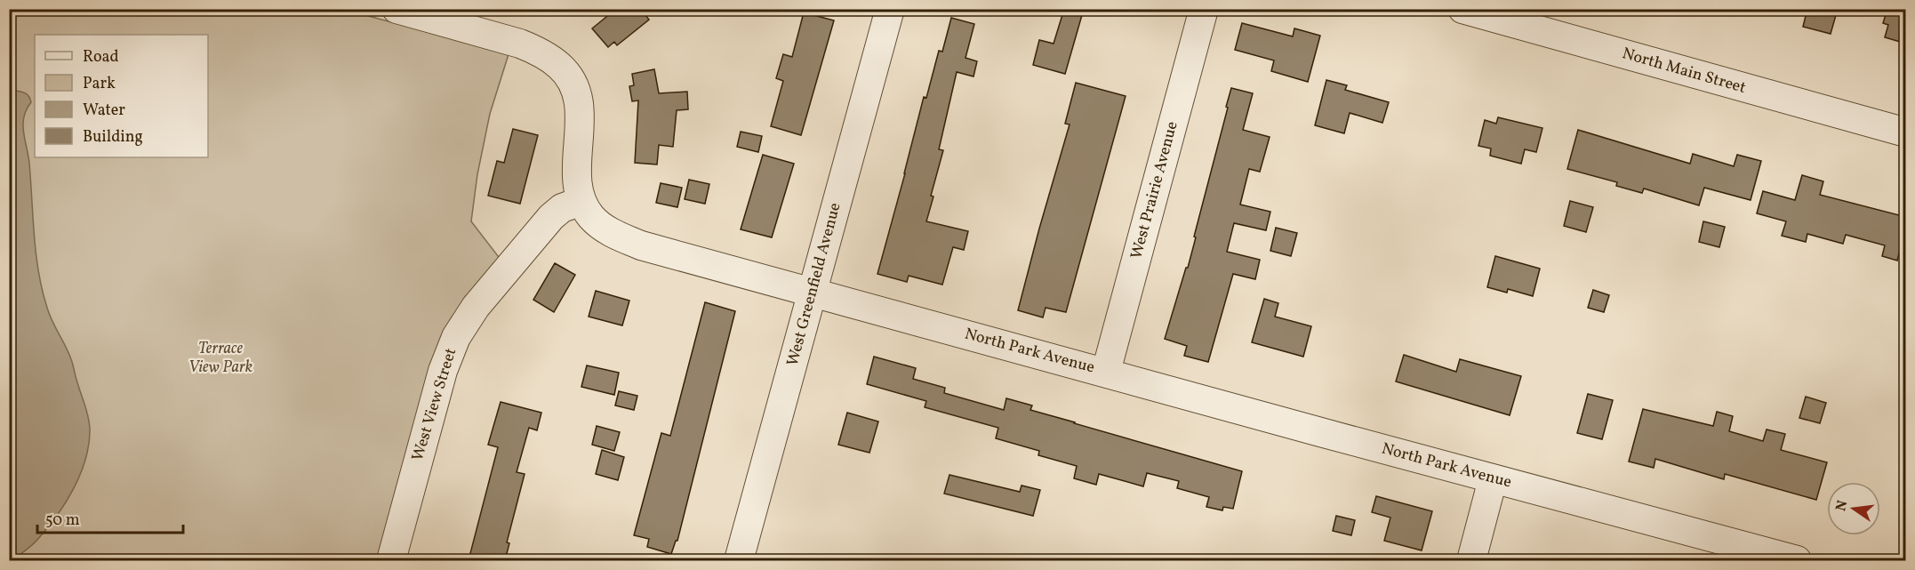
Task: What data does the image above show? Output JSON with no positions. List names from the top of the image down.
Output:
{
  "streets": {
    "street": [
      "North Main Street",
      "West Prairie Avenue",
      "West Greenfield Avenue",
      "North Park Avenue",
      "West View Street"
    ]
  },
  "crossings": [
    ["West Prairie Avenue", "North Park Avenue"],
    ["West Greenfield Avenue", "North Park Avenue"],
    ["North Park Avenue", "West View Street"]
  ],
  "parks": ["Terrace View Park"],
  "legend": [
    "Road",
    "Park",
    "Water",
    "Building"
  ],
  "scale_bar": "50 m",
  "north": "left"
}
